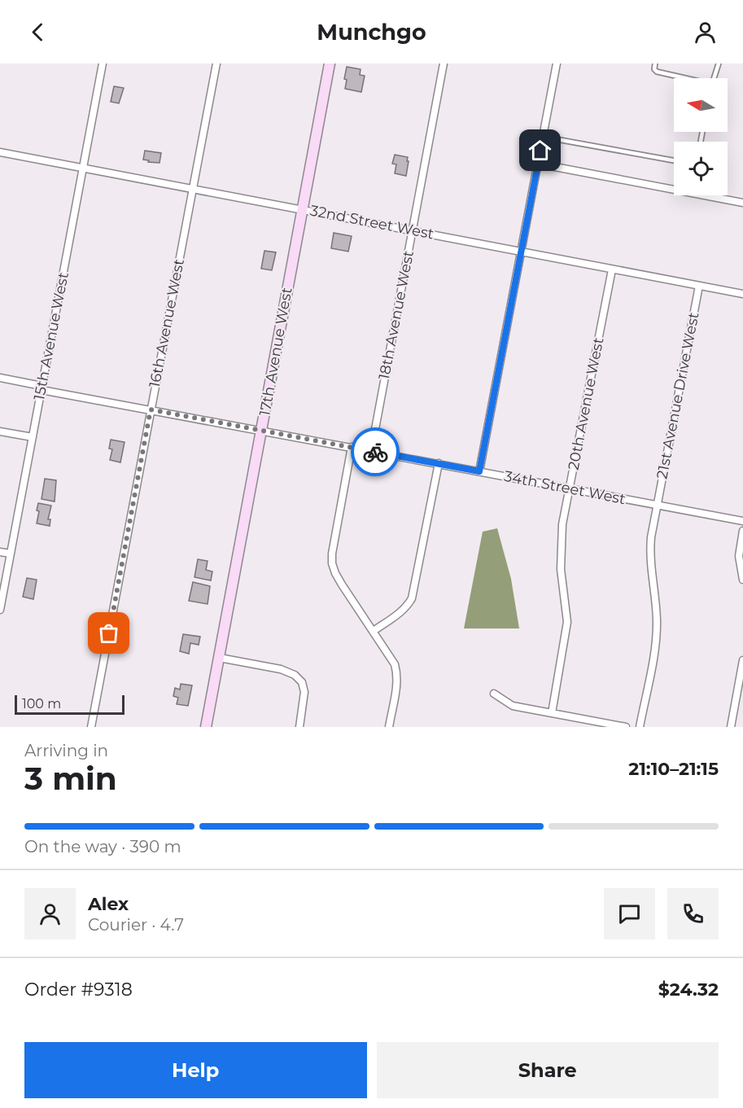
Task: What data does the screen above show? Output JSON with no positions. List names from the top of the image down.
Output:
{
  "streets": {
    "street": [
      "32nd Street West",
      "18th Avenue West",
      "16th Avenue West",
      "15th Avenue West",
      "17th Avenue West",
      "21st Avenue Drive West",
      "20th Avenue West",
      "34th Street West"
    ]
  },
  "crossings": [
    ["32nd Street West", "18th Avenue West"],
    ["32nd Street West", "16th Avenue West"],
    ["32nd Street West", "15th Avenue West"],
    ["32nd Street West", "17th Avenue West"],
    ["32nd Street West", "21st Avenue Drive West"],
    ["32nd Street West", "20th Avenue West"],
    ["18th Avenue West", "34th Street West"],
    ["16th Avenue West", "34th Street West"],
    ["15th Avenue West", "34th Street West"],
    ["17th Avenue West", "34th Street West"],
    ["21st Avenue Drive West", "34th Street West"],
    ["20th Avenue West", "34th Street West"]
  ],
  "scale_bar": "100 m",
  "north": "left",
  "page": {
    "header": "Munchgo",
    "scale": "100 m",
    "heading": ["3 min", "Arriving in", "21:10–21:15"],
    "panel": [
      "Alex",
      "Courier · 4.7",
      "Order #9318",
      "$24.32"
    ],
    "bar": "On the way · 390 m",
    "buttons": ["Help", "Share"]
  }
}
